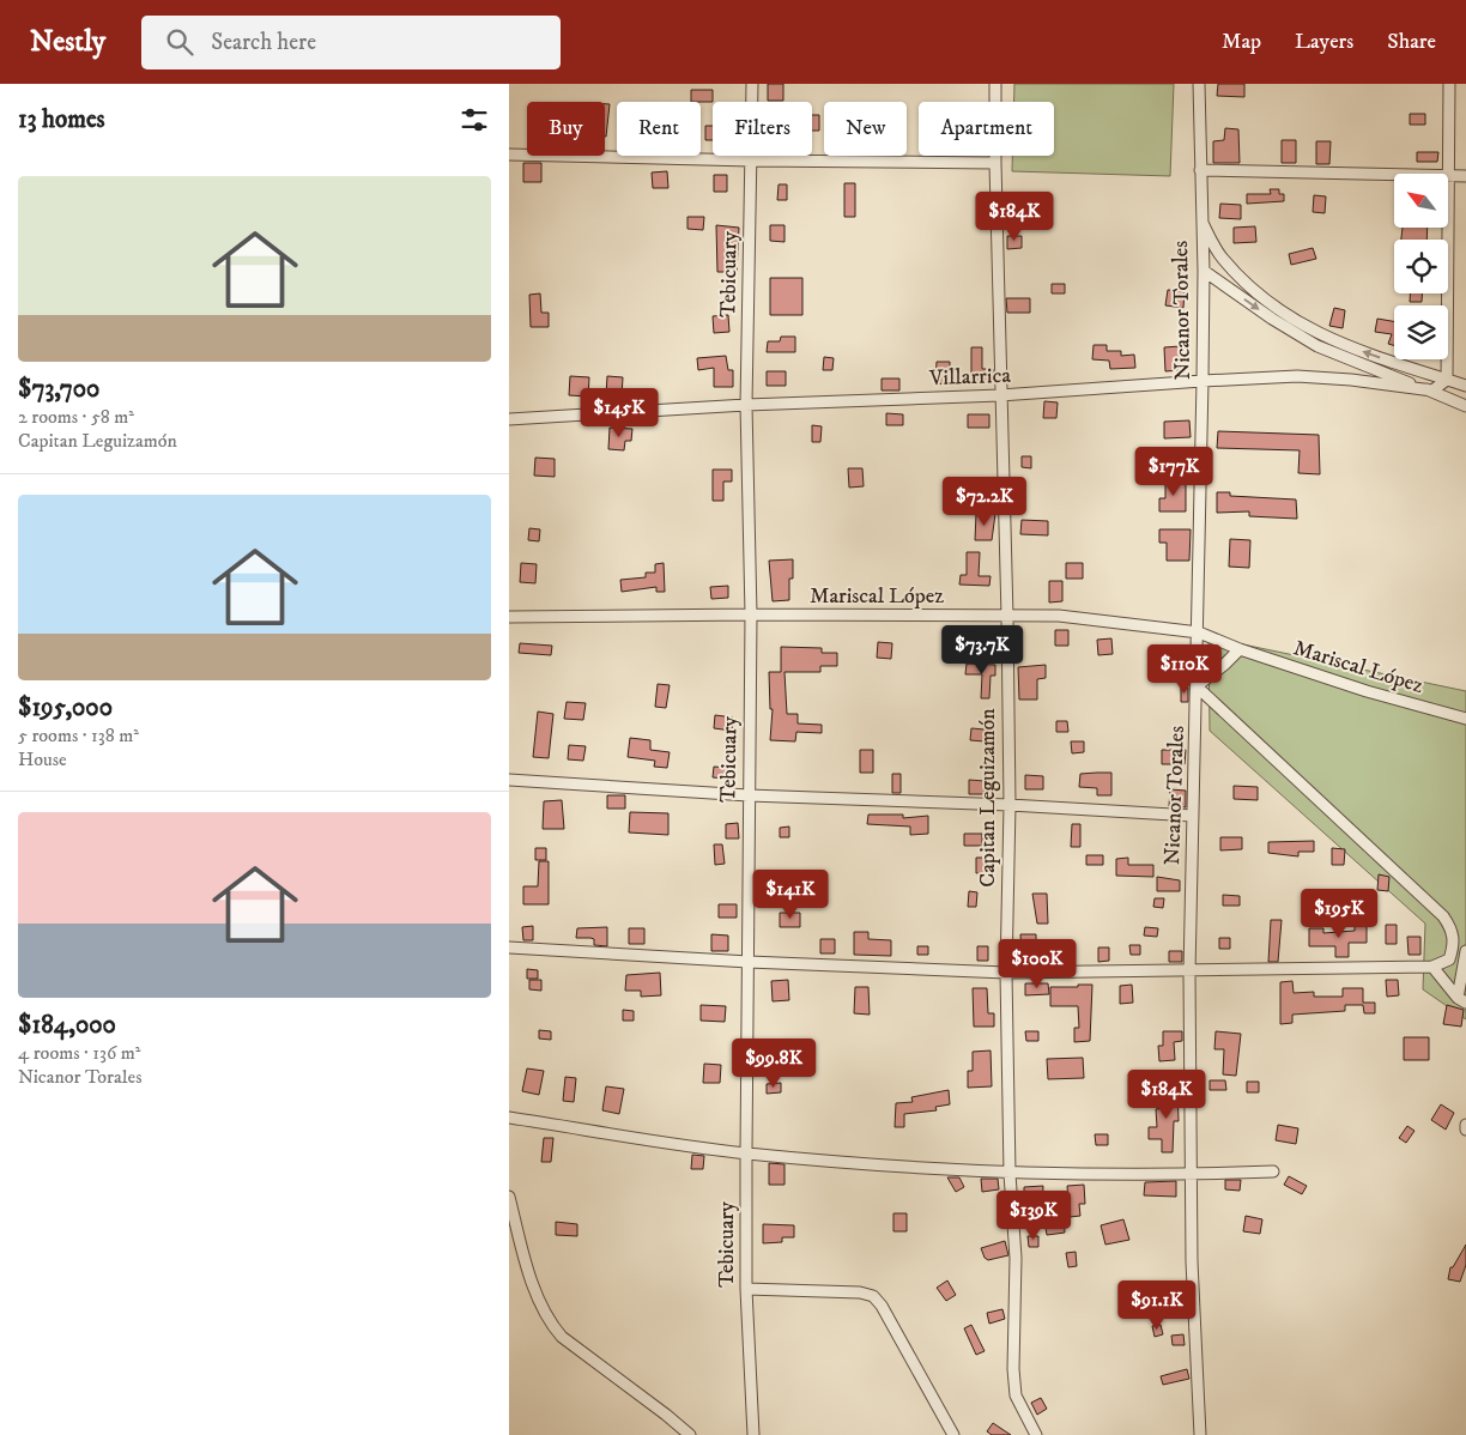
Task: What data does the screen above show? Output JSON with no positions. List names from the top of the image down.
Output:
{
  "streets": {
    "street": [
      "Tebicuary",
      "Nicanor Torales",
      "Villarrica",
      "Mariscal López",
      "Capitan Leguizamón"
    ]
  },
  "crossings": [
    ["Tebicuary", "Villarrica"],
    ["Tebicuary", "Mariscal López"],
    ["Nicanor Torales", "Villarrica"],
    ["Nicanor Torales", "Mariscal López"],
    ["Villarrica", "Capitan Leguizamón"],
    ["Mariscal López", "Capitan Leguizamón"]
  ],
  "north": "top left",
  "page": {
    "header": "Nestly",
    "search": "Search here",
    "nav": ["Map", "Layers", "Share"],
    "heading": "13 homes",
    "chip": [
      "Buy",
      "Rent",
      "Filters",
      "New",
      "Apartment"
    ],
    "list": [
      {
        "name": "$73,700",
        "note": "2 rooms · 58 m² · Capitan Leguizamón"
      },
      {
        "name": "$195,000",
        "note": "5 rooms · 138 m² · House"
      },
      {
        "name": "$184,000",
        "note": "4 rooms · 136 m² · Nicanor Torales"
      }
    ],
    "price": [
      "$184K",
      "$145K",
      "$177K",
      "$72.2K",
      "$73.7K",
      "$110K",
      "$141K",
      "$195K",
      "$100K",
      "$99.8K",
      "$184K",
      "$139K",
      "$91.1K"
    ]
  }
}
